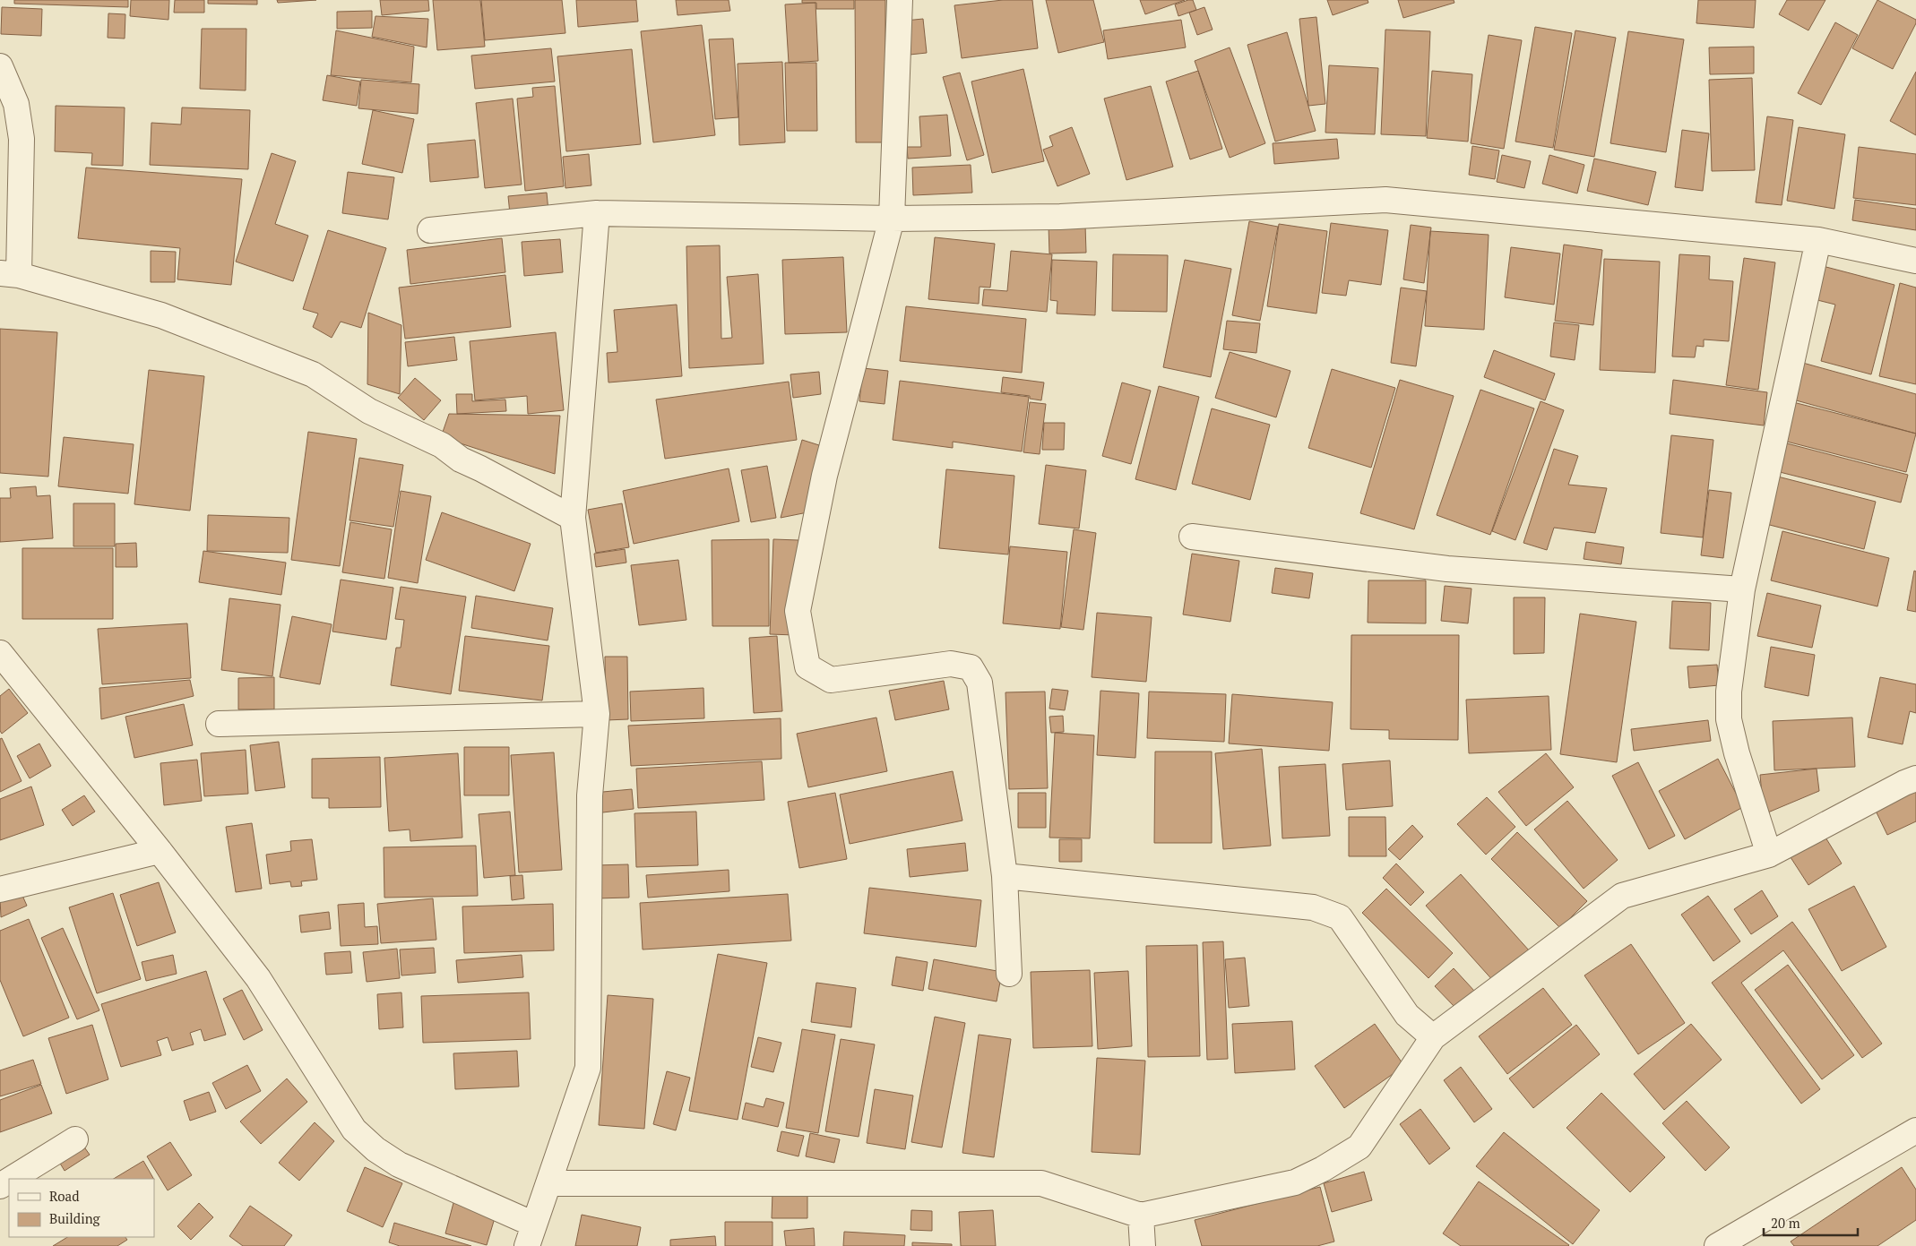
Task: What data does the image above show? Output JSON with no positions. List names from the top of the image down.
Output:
{
  "legend": ["Road", "Building"],
  "scale_bar": "20 m"
}
